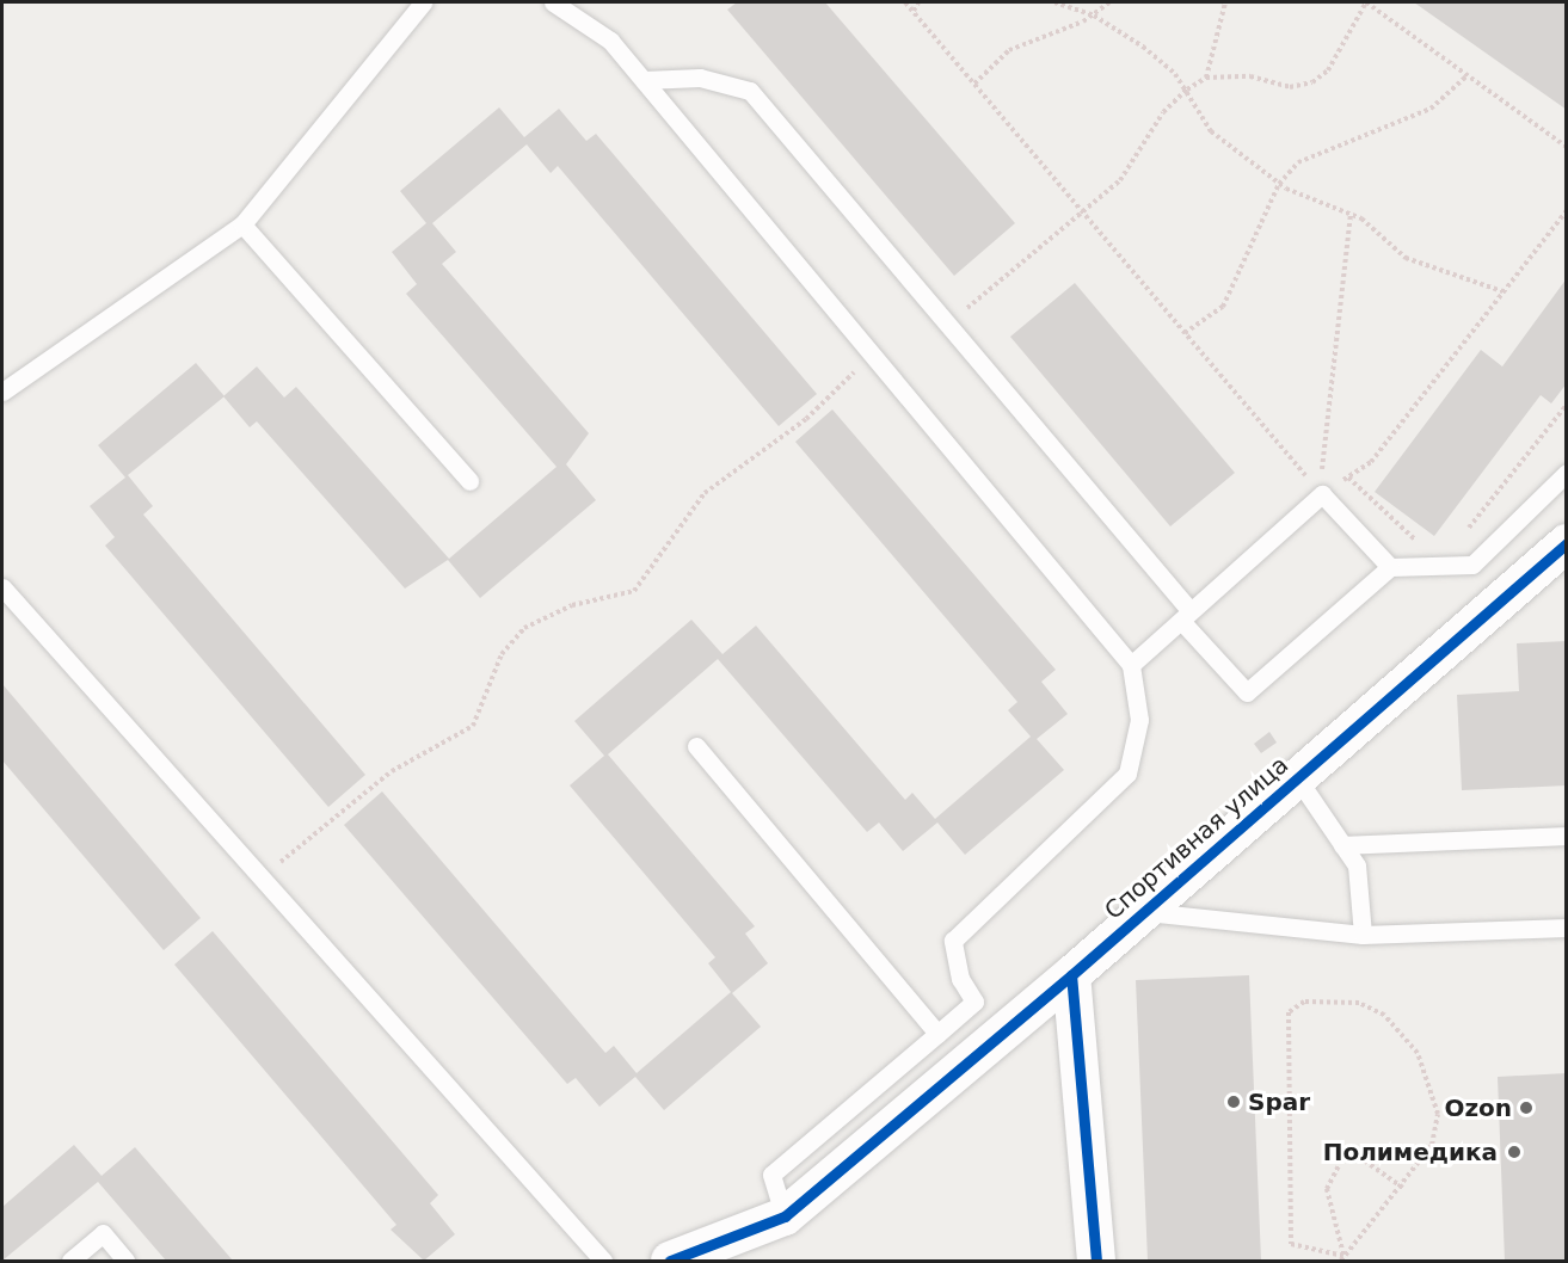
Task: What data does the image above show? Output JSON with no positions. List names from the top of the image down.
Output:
{
  "streets": {
    "street": ["Спортивная улица"]
  },
  "places": ["Spar", "Ozon", "Полимедика"]
}
